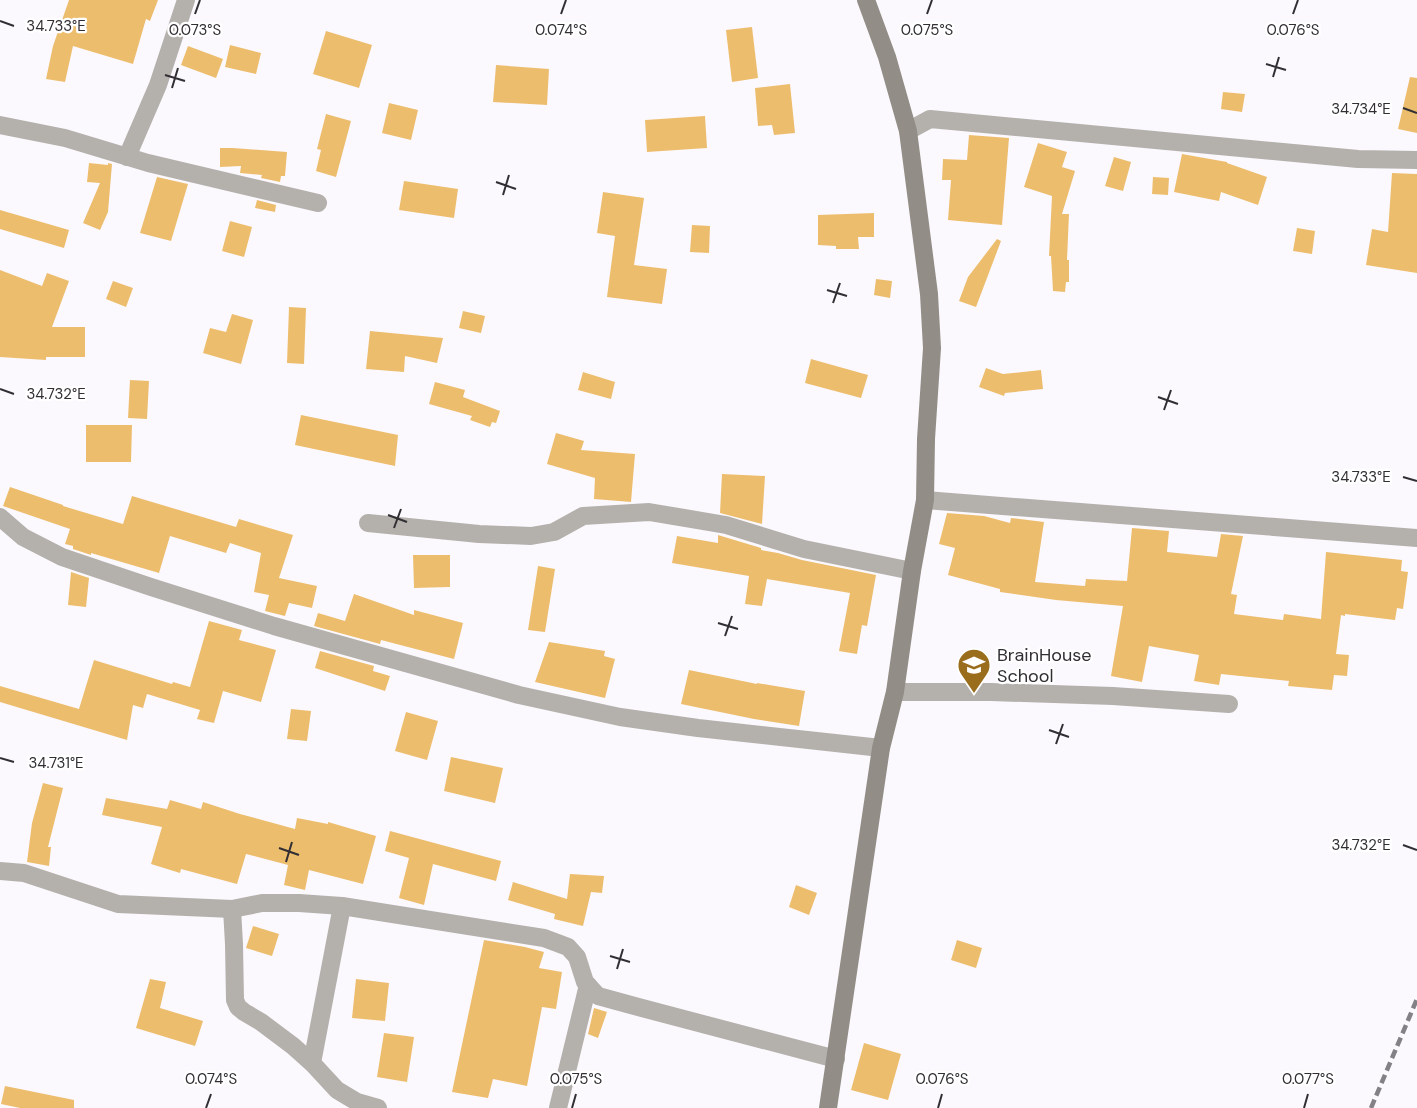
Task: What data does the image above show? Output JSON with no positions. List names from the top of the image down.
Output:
{
  "places": {
    "school or university": ["BrainHouse School"]
  },
  "coordinates": [
    "34.733°E",
    "0.073°S",
    "0.074°S",
    "0.075°S",
    "0.076°S",
    "34.734°E",
    "34.732°E",
    "34.731°E",
    "0.077°S"
  ]
}
